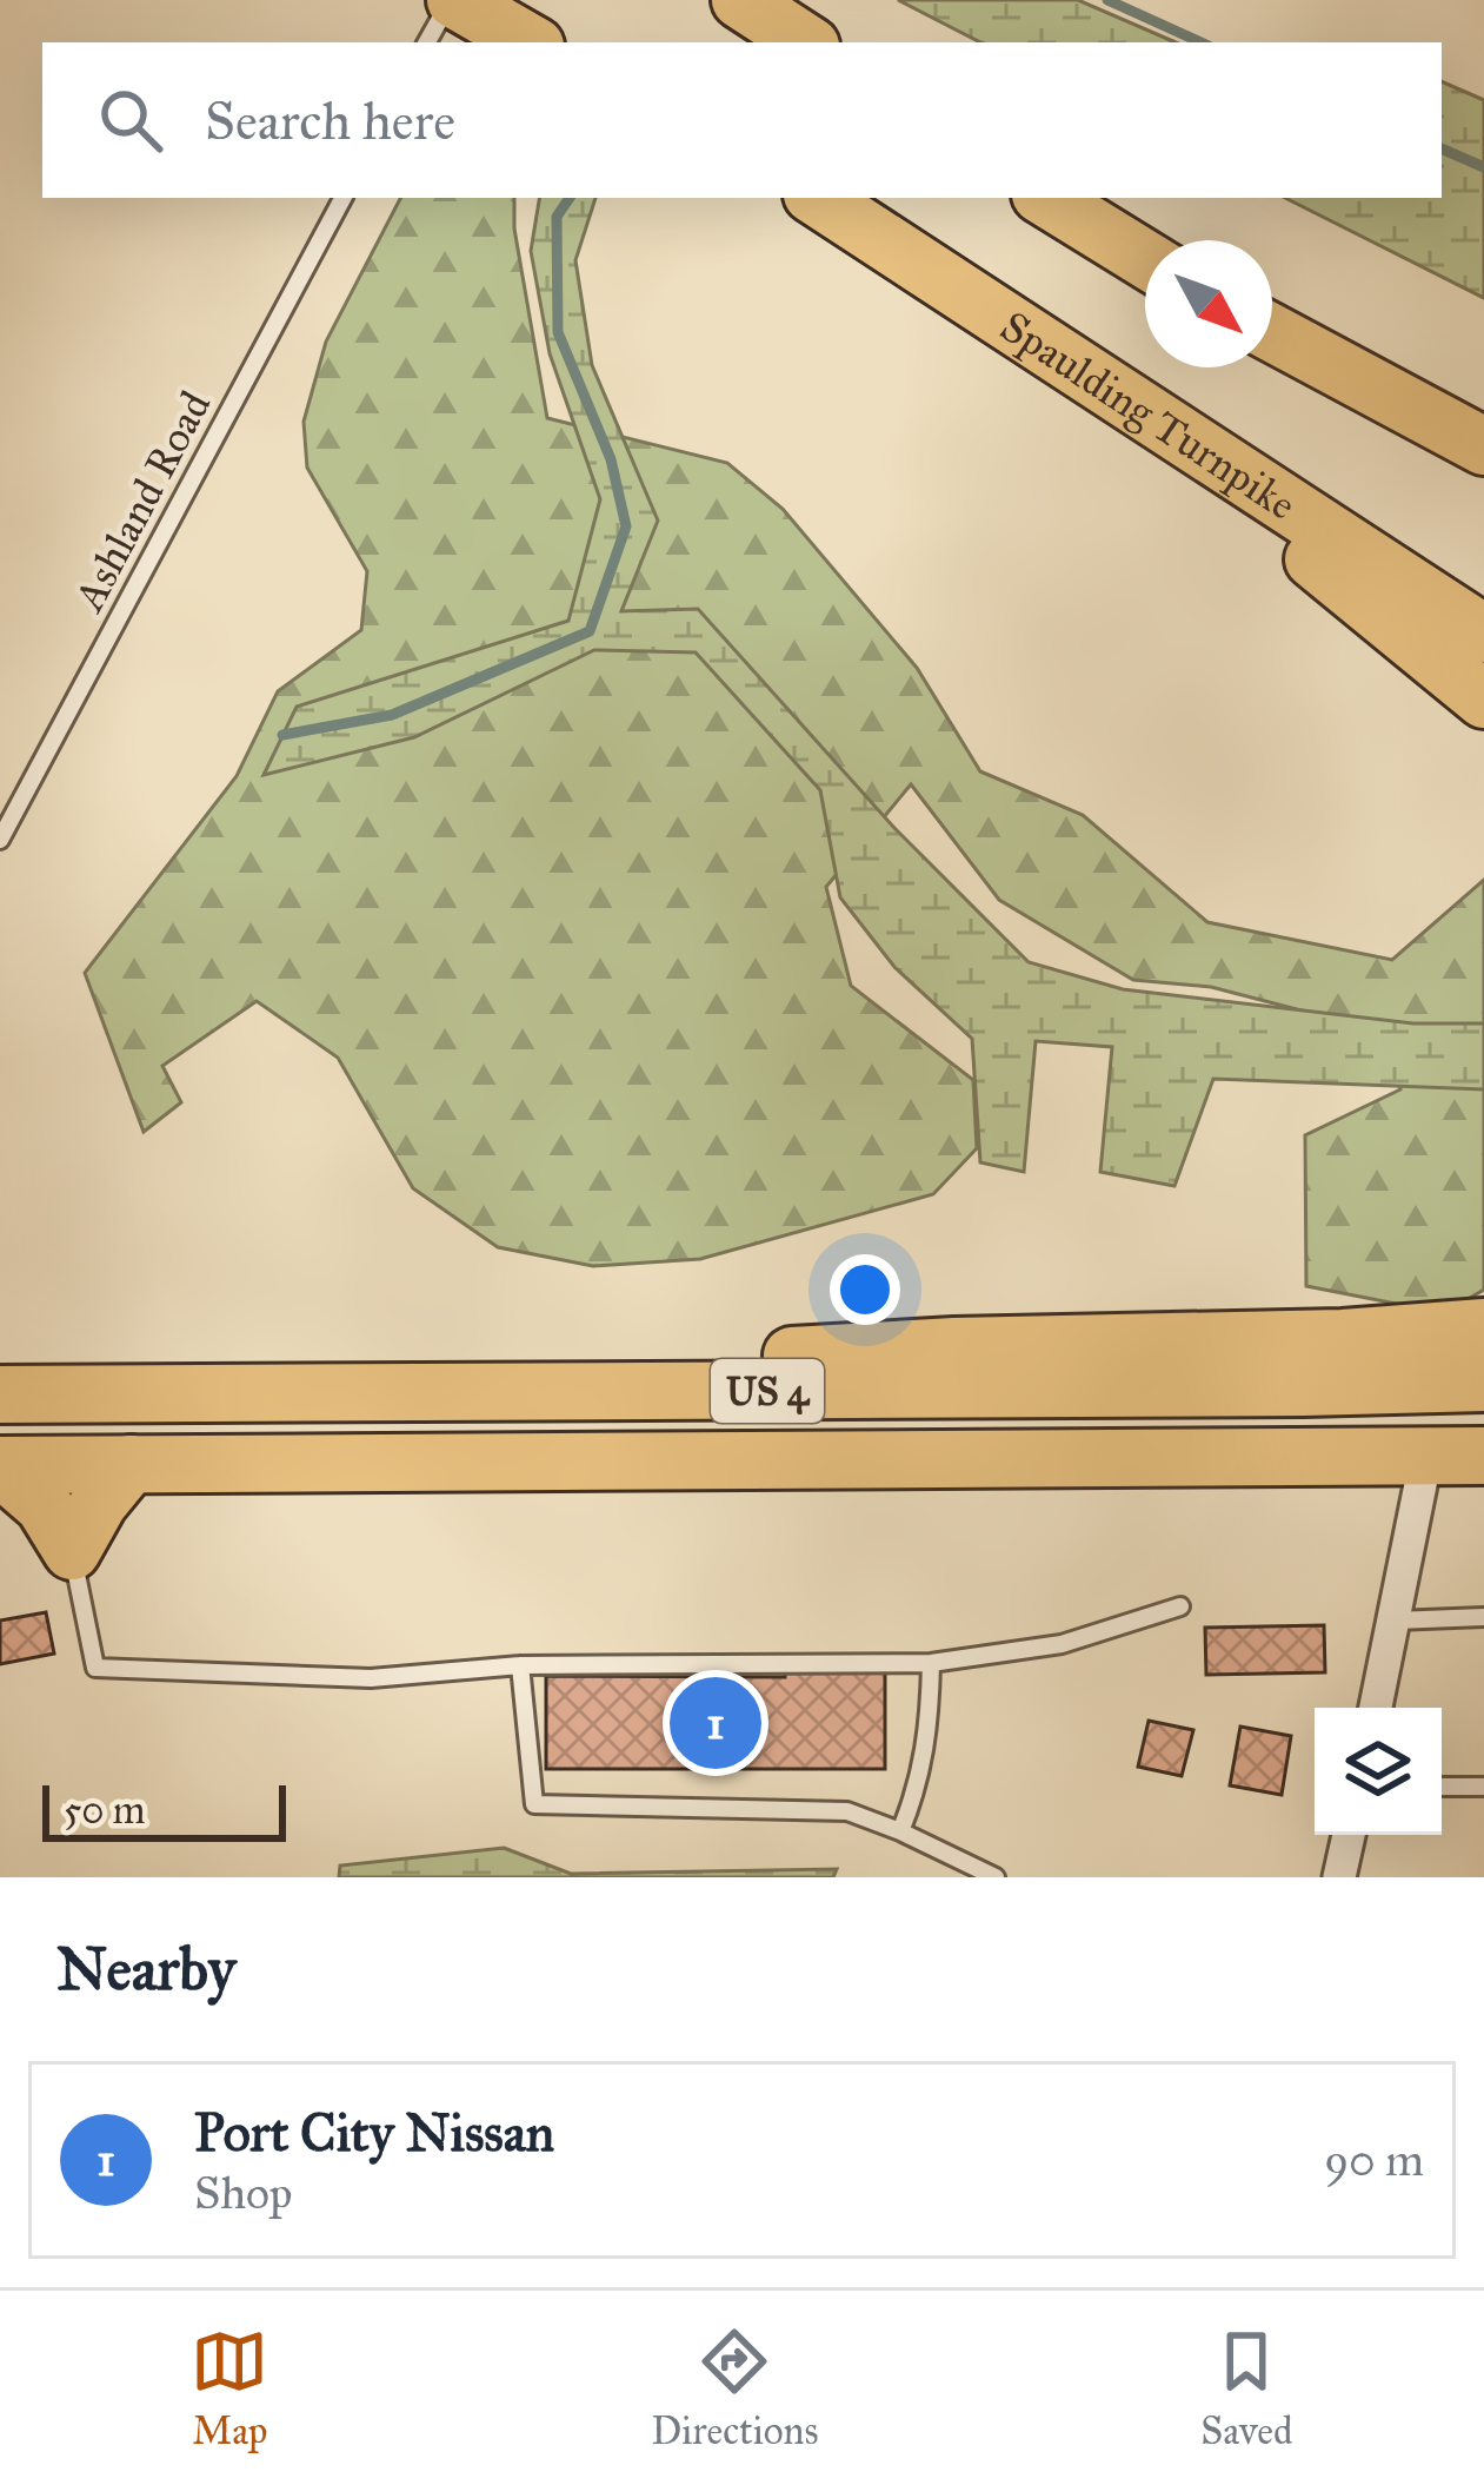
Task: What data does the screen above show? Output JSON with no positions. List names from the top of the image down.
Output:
{
  "streets": {
    "highway": ["Spaulding Turnpike", "US 4"],
    "lane": ["Ashland Road"]
  },
  "scale_bar": "50 m",
  "north": "bottom right",
  "page": {
    "search": "Search here",
    "pins": "1",
    "scale": "50 m",
    "heading": "Nearby",
    "list": [
      {
        "mark": "1",
        "name": "Port City Nissan",
        "note": "Shop",
        "value": "90 m"
      }
    ],
    "nav": ["Map", "Directions", "Saved"]
  }
}
